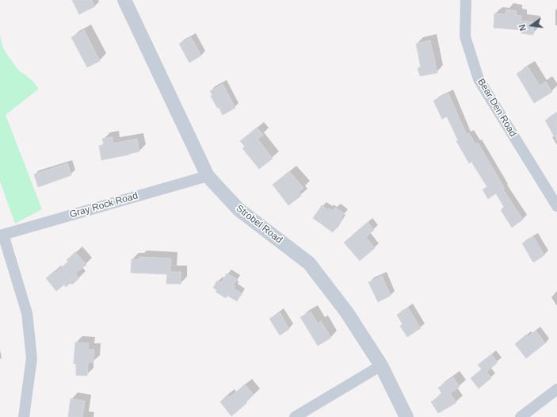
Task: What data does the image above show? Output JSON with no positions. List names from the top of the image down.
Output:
{
  "streets": {
    "street": ["Bear Den Road", "Gray Rock Road", "Strobel Road"]
  },
  "crossings": [
    ["Gray Rock Road", "Strobel Road"]
  ],
  "north": "left"
}
